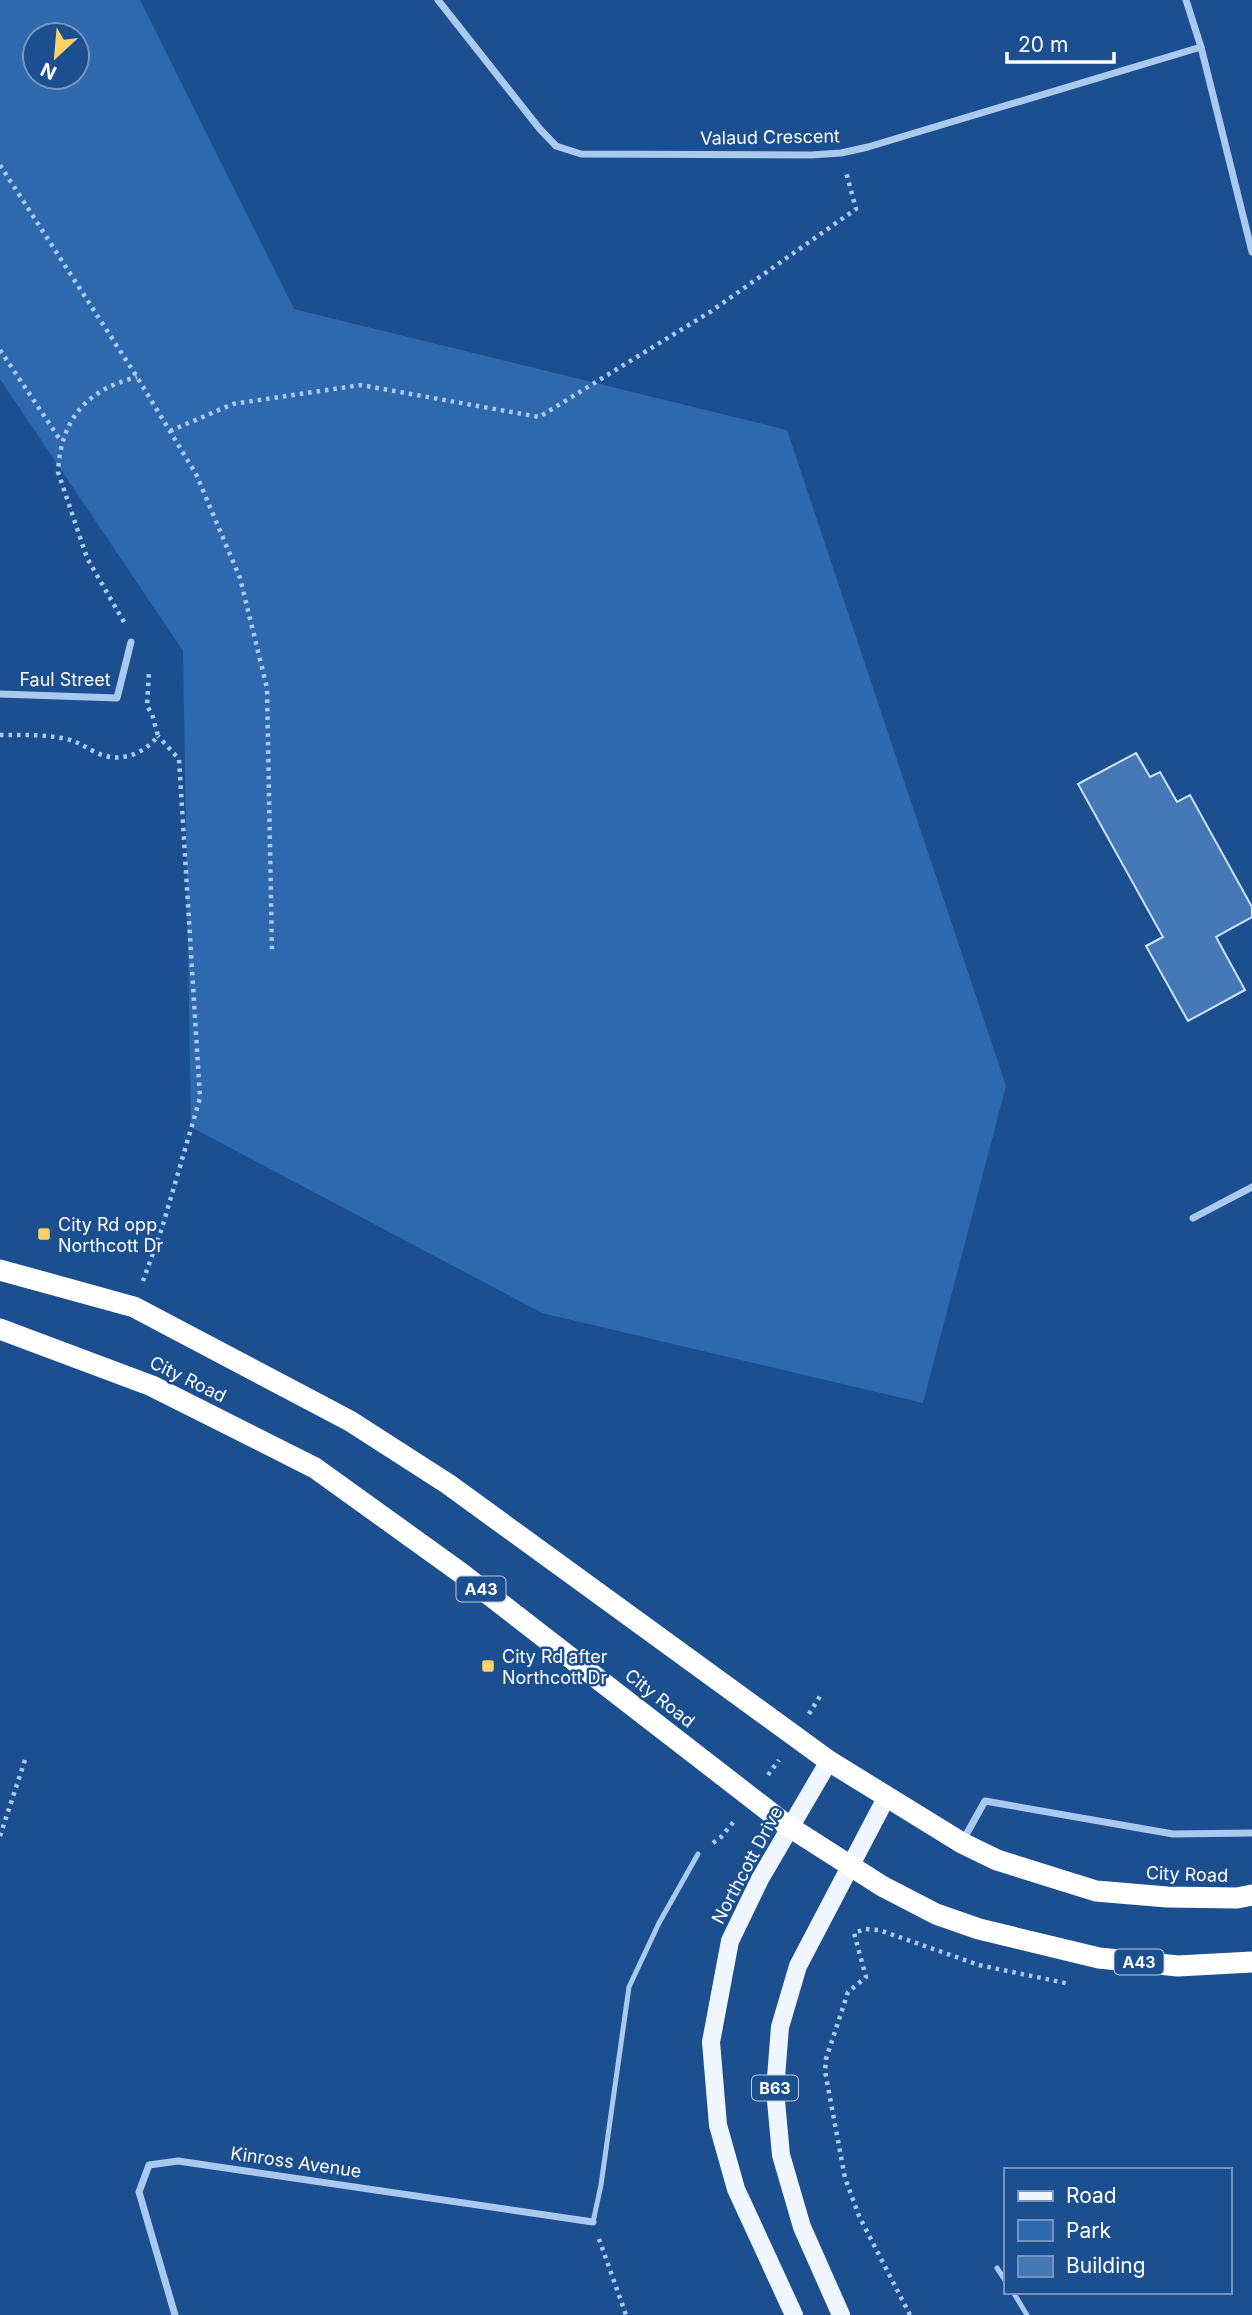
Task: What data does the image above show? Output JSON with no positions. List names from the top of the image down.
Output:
{
  "streets": {
    "highway": ["City Road", "A43"],
    "main road": ["Northcott Drive", "B63"],
    "street": ["Valaud Crescent", "Faul Street", "Kinross Avenue"]
  },
  "crossings": [
    ["City Road", "Northcott Drive"],
    ["City Road", "B63"]
  ],
  "places": {
    "transit": ["City Rd opp Northcott Dr", "City Rd after Northcott Dr"]
  },
  "legend": ["Road", "Park", "Building"],
  "scale_bar": "20 m",
  "north": "bottom left"
}
